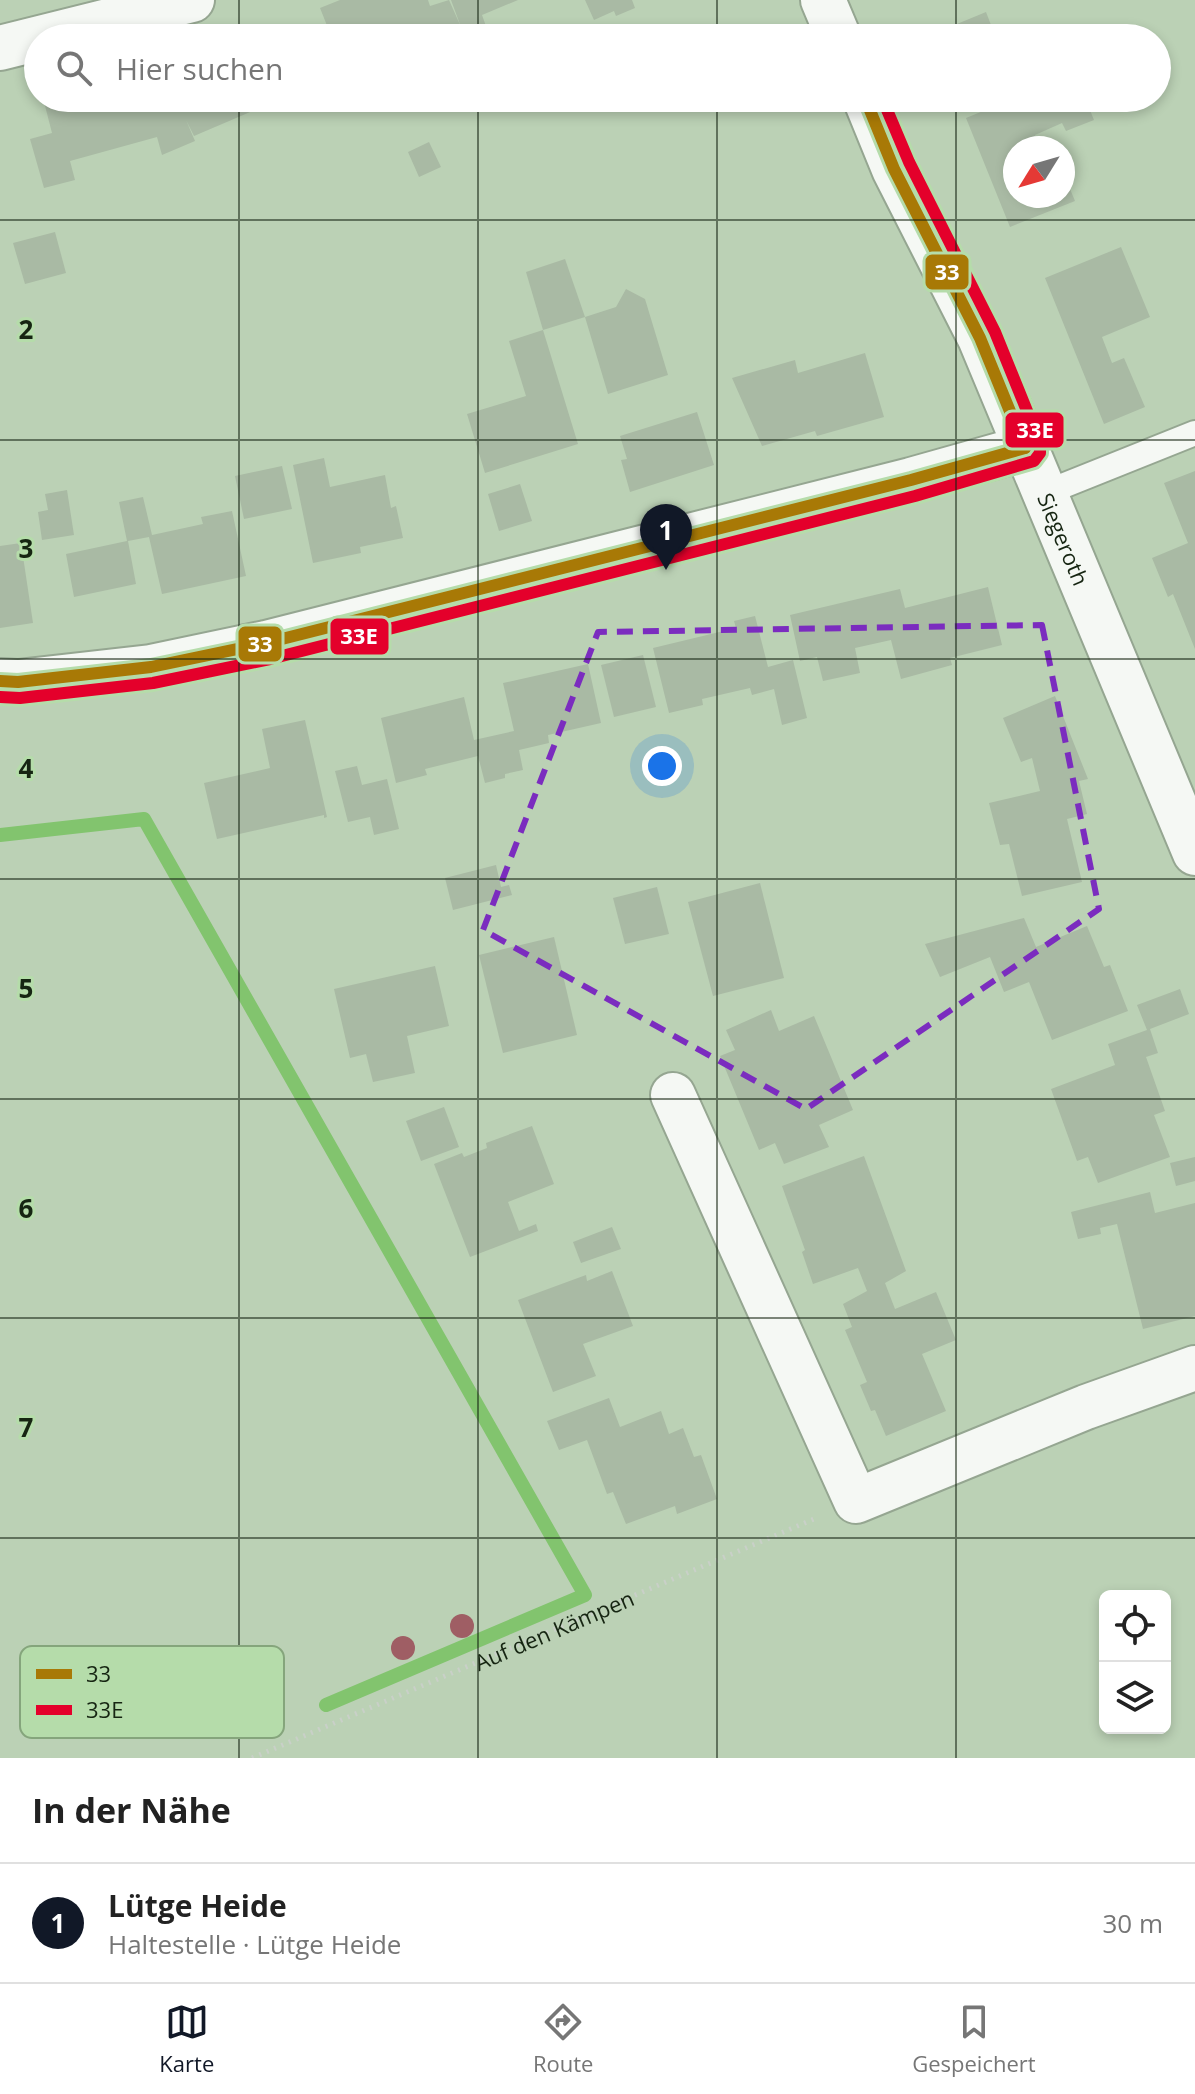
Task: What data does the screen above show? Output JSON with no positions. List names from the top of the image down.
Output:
{
  "streets": {
    "street": ["Siegeroth"],
    "path": ["Auf den Kämpen"]
  },
  "lines": ["transit line 33", "transit line 33E"],
  "legend": ["33", "33E"],
  "north": "bottom left",
  "page": {
    "search": "Hier suchen",
    "pins": "1",
    "heading": "In der Nähe",
    "list": [
      {
        "mark": "1",
        "name": "Lütge Heide",
        "note": "Haltestelle · Lütge Heide",
        "value": "30 m"
      }
    ],
    "nav": ["Karte", "Route", "Gespeichert"]
  },
  "grid": {
    "rows": [
      "2",
      "3",
      "4",
      "5",
      "6",
      "7"
    ]
  }
}
